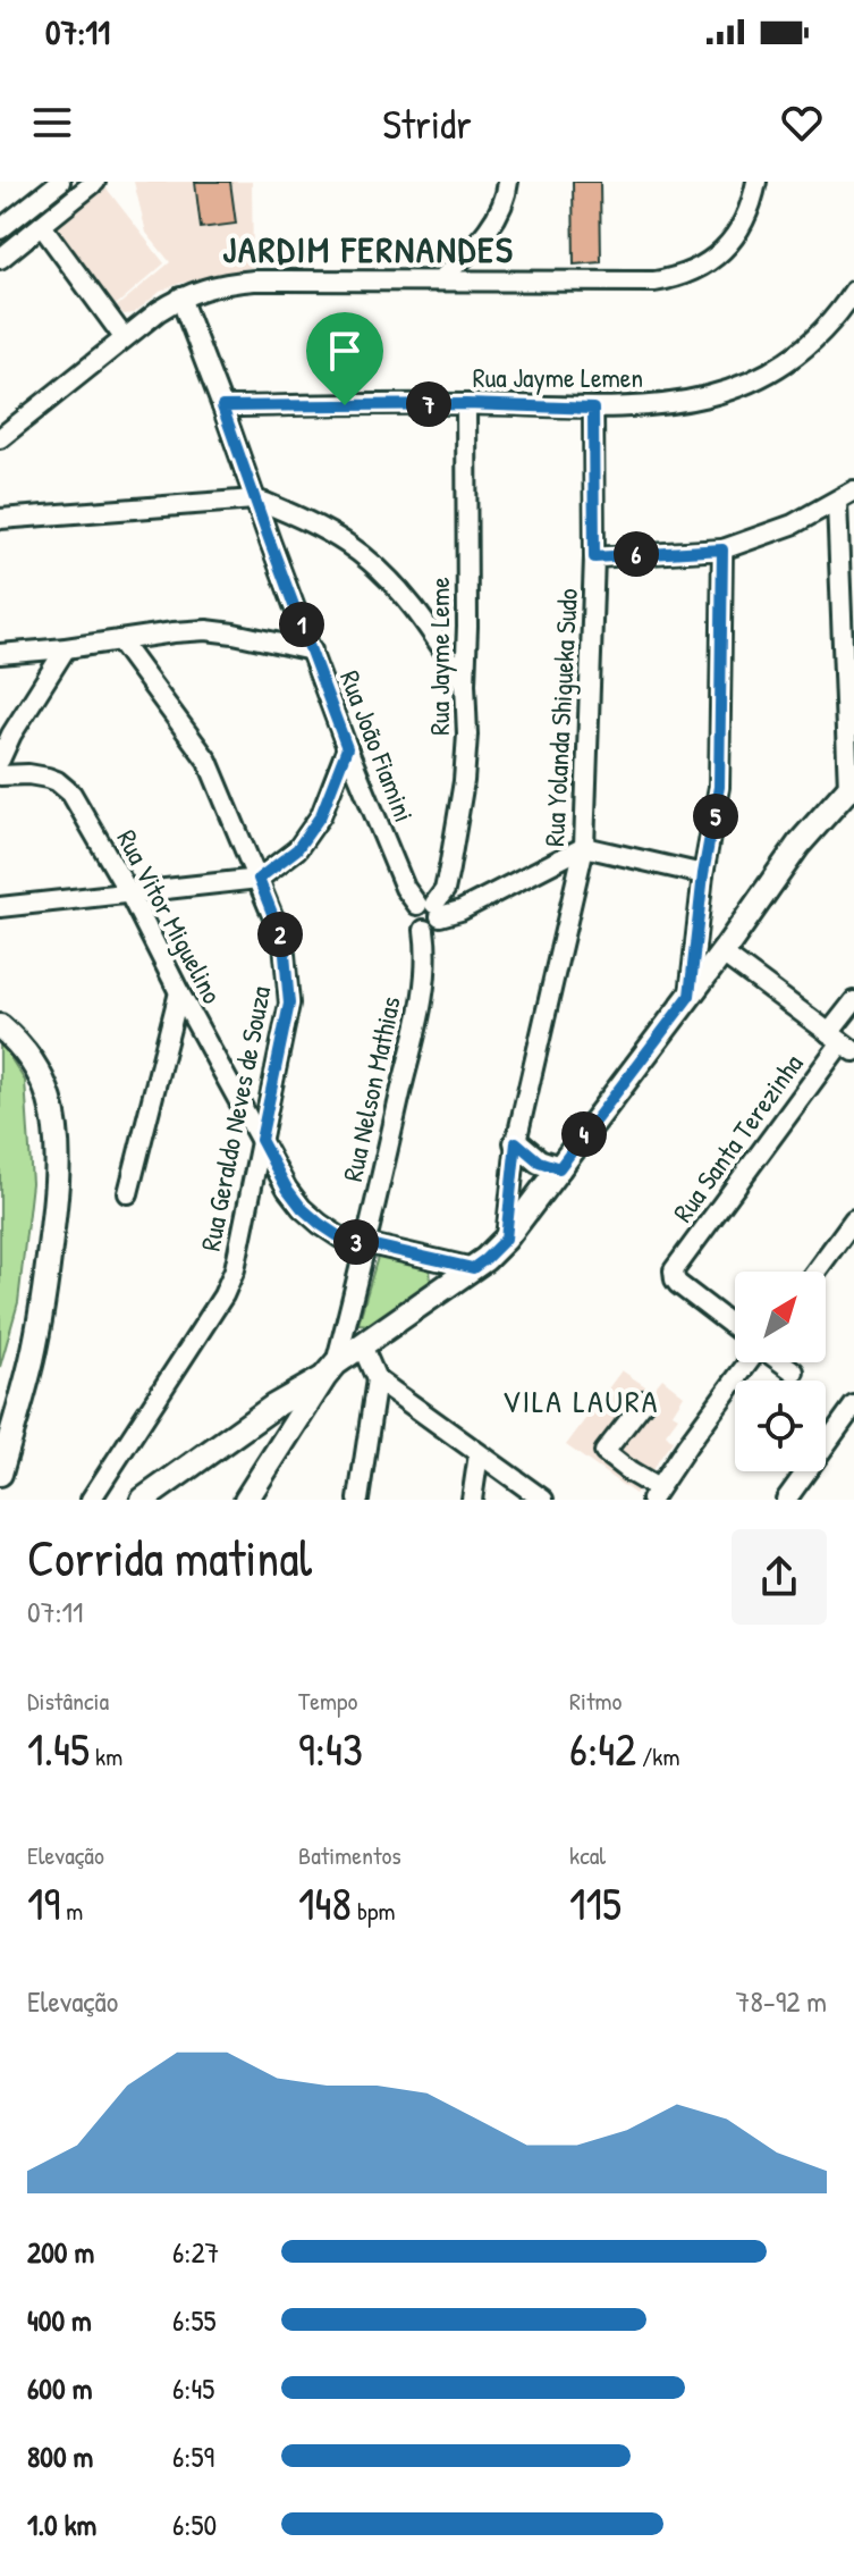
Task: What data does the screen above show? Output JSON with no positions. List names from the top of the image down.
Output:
{
  "streets": {
    "street": [
      "Rua Jayme Lemen",
      "Rua Jayme Leme",
      "Rua Yolanda Shigueka Sudo",
      "Rua João Fiamini",
      "Rua Vitor Miguelino",
      "Rua Nelson Mathias",
      "Rua Geraldo Neves de Souza",
      "Rua Santa Terezinha"
    ]
  },
  "crossings": [
    ["Rua Jayme Lemen", "Rua Jayme Leme"],
    ["Rua Jayme Lemen", "Rua Yolanda Shigueka Sudo"],
    ["Rua Jayme Lemen", "Rua João Fiamini"],
    ["Rua Jayme Leme", "Rua João Fiamini"],
    ["Rua João Fiamini", "Rua Nelson Mathias"],
    ["Rua Vitor Miguelino", "Rua Nelson Mathias"],
    ["Rua Vitor Miguelino", "Rua Geraldo Neves de Souza"]
  ],
  "districts": ["JARDIM FERNANDES", "VILA LAURA"],
  "north": "top right",
  "page": {
    "status": "07:11",
    "header": "Stridr",
    "pins": [
      "7",
      "6",
      "1",
      "5",
      "2",
      "4",
      "3"
    ],
    "heading": ["Corrida matinal", "07:11"],
    "stats": [
      ["Distância", "1.45 km"],
      ["Tempo", "9:43"],
      ["Ritmo", "6:42 /km"],
      ["Elevação", "19 m"],
      ["Batimentos", "148 bpm"],
      ["kcal", "115"]
    ],
    "chart": ["Elevação", "78–92 m"],
    "list": [
      {
        "name": "200 m",
        "note": "6:27"
      },
      {
        "name": "400 m",
        "note": "6:55"
      },
      {
        "name": "600 m",
        "note": "6:45"
      },
      {
        "name": "800 m",
        "note": "6:59"
      },
      {
        "name": "1.0 km",
        "note": "6:50"
      }
    ]
  }
}
